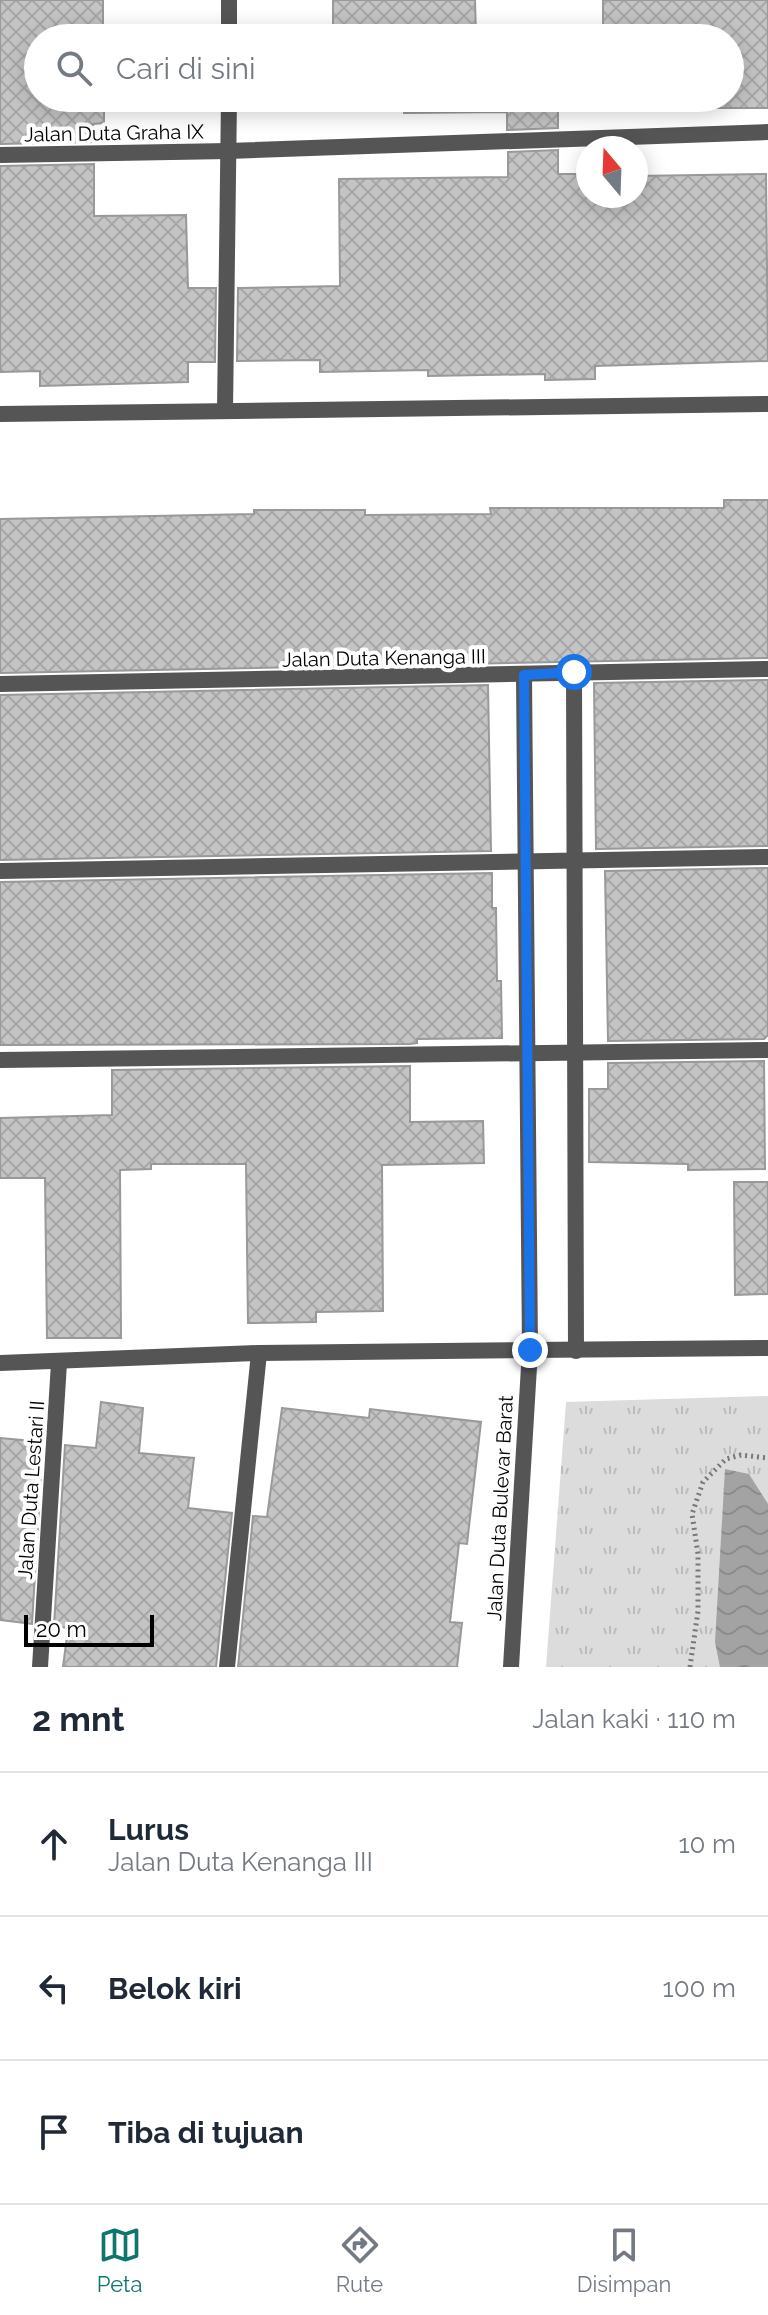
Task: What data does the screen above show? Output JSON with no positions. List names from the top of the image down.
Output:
{
  "streets": {
    "street": [
      "Jalan Duta Graha IX",
      "Jalan Duta Kenanga III",
      "Jalan Duta Lestari II",
      "Jalan Duta Bulevar Barat"
    ]
  },
  "crossings": [
    ["Jalan Duta Kenanga III", "Jalan Duta Bulevar Barat"]
  ],
  "scale_bar": "20 m",
  "north": "top",
  "page": {
    "search": "Cari di sini",
    "scale": "20 m",
    "heading": ["2 mnt", "Jalan kaki · 110 m"],
    "list": [
      ["Lurus", "Jalan Duta Kenanga III", "10 m"],
      ["Belok kiri", "100 m"],
      "Tiba di tujuan"
    ],
    "nav": ["Peta", "Rute", "Disimpan"]
  }
}
